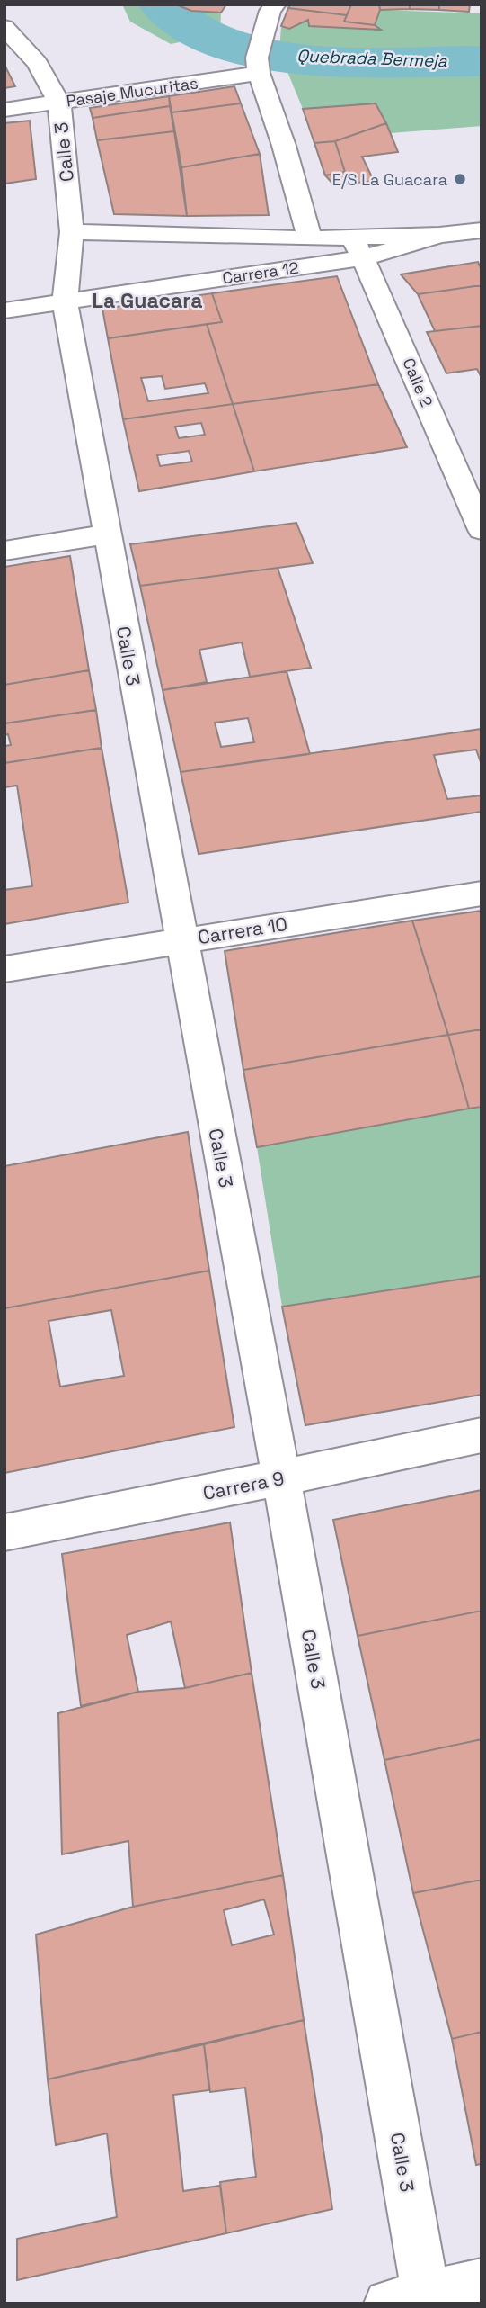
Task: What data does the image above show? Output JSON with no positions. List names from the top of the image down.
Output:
{
  "streets": {
    "street": [
      "Pasaje Mucuritas",
      "Calle 3",
      "Carrera 12",
      "Calle 2",
      "Carrera 10",
      "Carrera 9"
    ]
  },
  "crossings": [
    ["Pasaje Mucuritas", "Calle 3"],
    ["Calle 3", "Carrera 12"],
    ["Calle 3", "Carrera 10"],
    ["Calle 3", "Carrera 9"],
    ["Carrera 12", "Calle 2"]
  ],
  "districts": ["La Guacara"],
  "water": ["Quebrada Bermeja"],
  "places": ["E/S La Guacara"]
}
